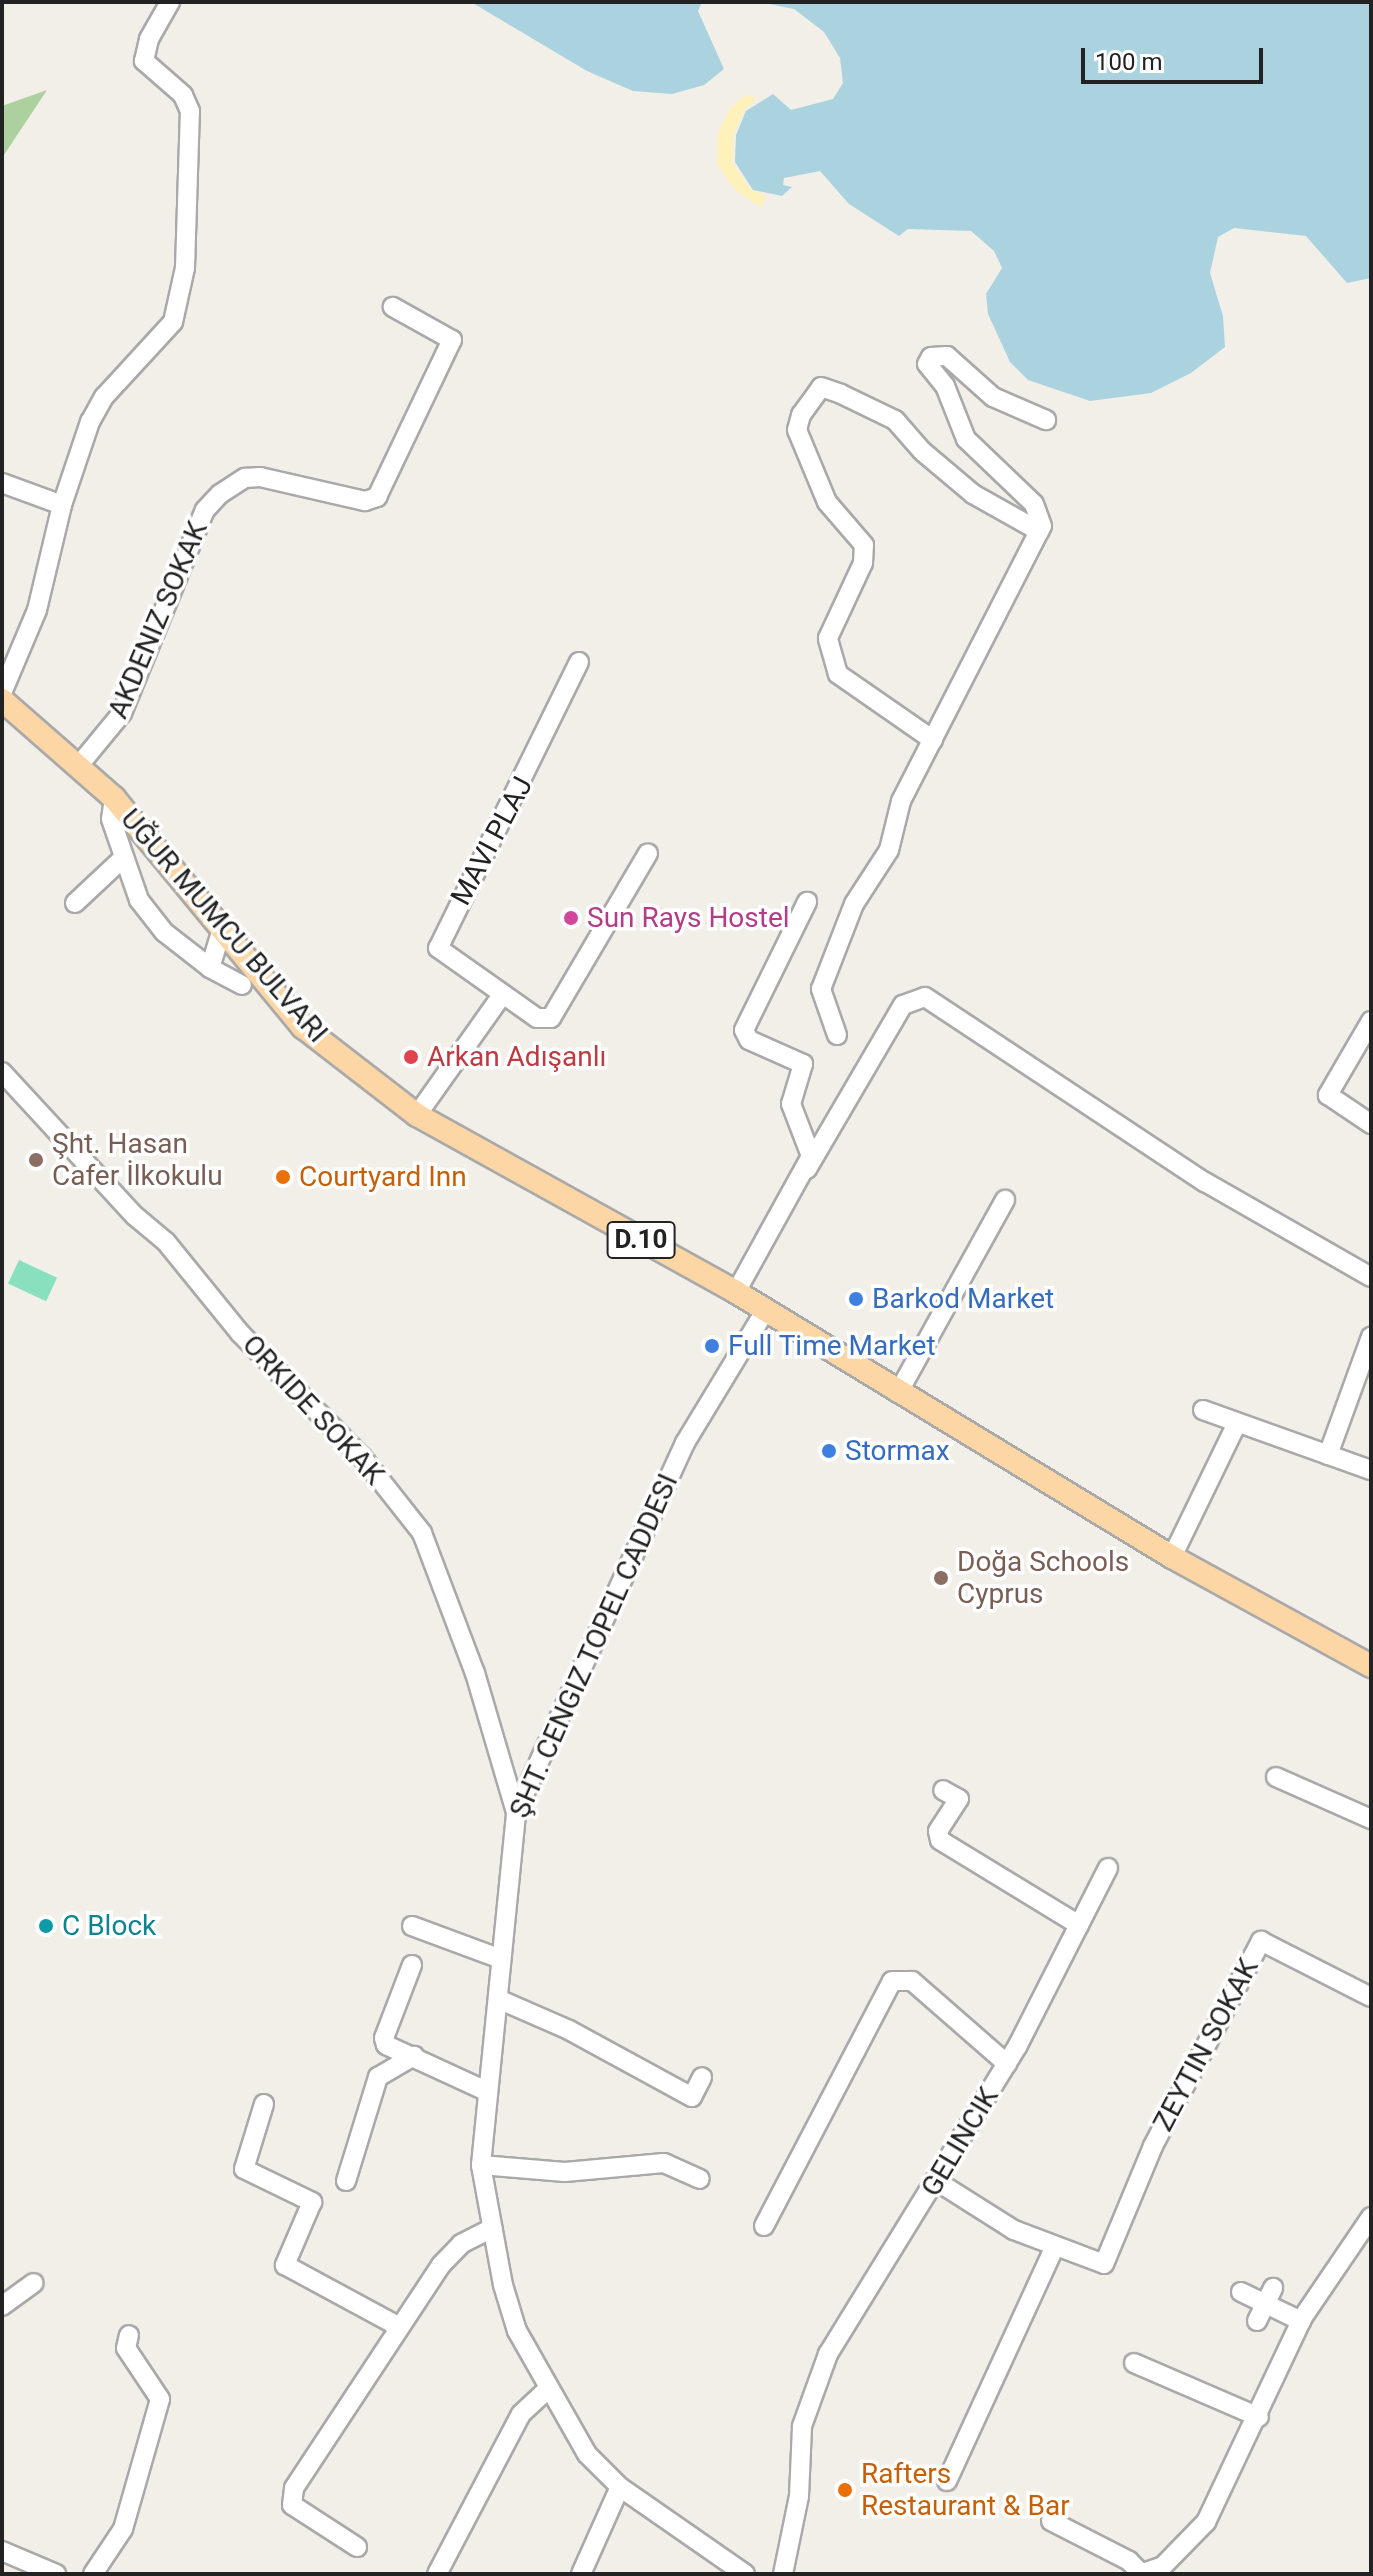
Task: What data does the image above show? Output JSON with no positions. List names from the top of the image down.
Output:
{
  "streets": {
    "main road": ["D.10"],
    "street": [
      "AKDENIZ SOKAK",
      "MAVI PLAJ",
      "ORKIDE SOKAK",
      "ŞHT. CENGIZ TOPEL CADDESI",
      "ZEYTIN SOKAK",
      "GELINCIK"
    ]
  },
  "crossings": [
    ["AKDENIZ SOKAK", "D.10"],
    ["D.10", "ŞHT. CENGIZ TOPEL CADDESI"],
    ["ORKIDE SOKAK", "ŞHT. CENGIZ TOPEL CADDESI"]
  ],
  "places": [
    "Sun Rays Hostel",
    "Arkan Adışanlı",
    "Şht. Hasan Cafer İlkokulu",
    "Courtyard Inn",
    "Barkod Market",
    "Full Time Market",
    "Stormax",
    "Doğa Schools Cyprus",
    "C Block",
    "Rafters Restaurant & Bar"
  ],
  "scale_bar": "100 m"
}
